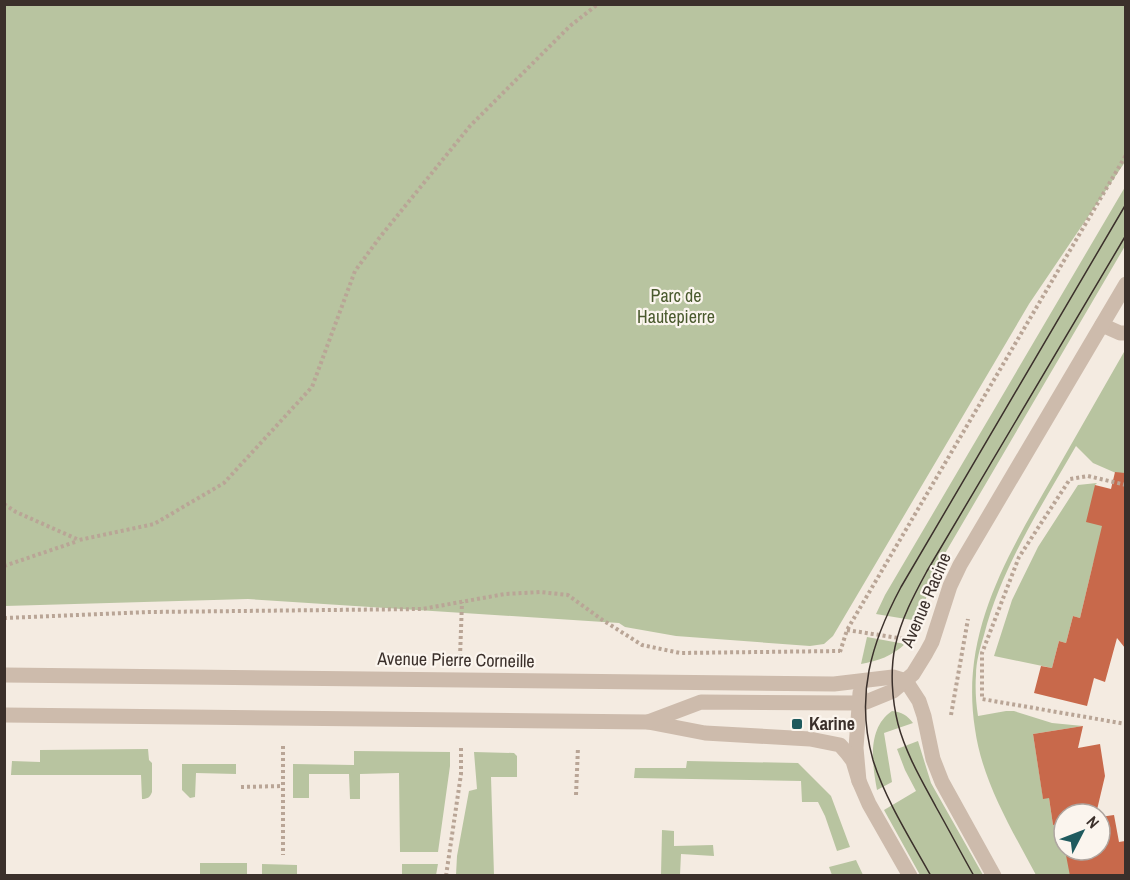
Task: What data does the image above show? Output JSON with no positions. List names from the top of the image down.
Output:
{
  "streets": {
    "street": ["Avenue Racine", "Avenue Pierre Corneille"]
  },
  "crossings": [
    ["Avenue Racine", "Avenue Pierre Corneille"]
  ],
  "parks": ["Parc de Hautepierre"],
  "places": {
    "transit": ["Karine"]
  },
  "north": "top right"
}
